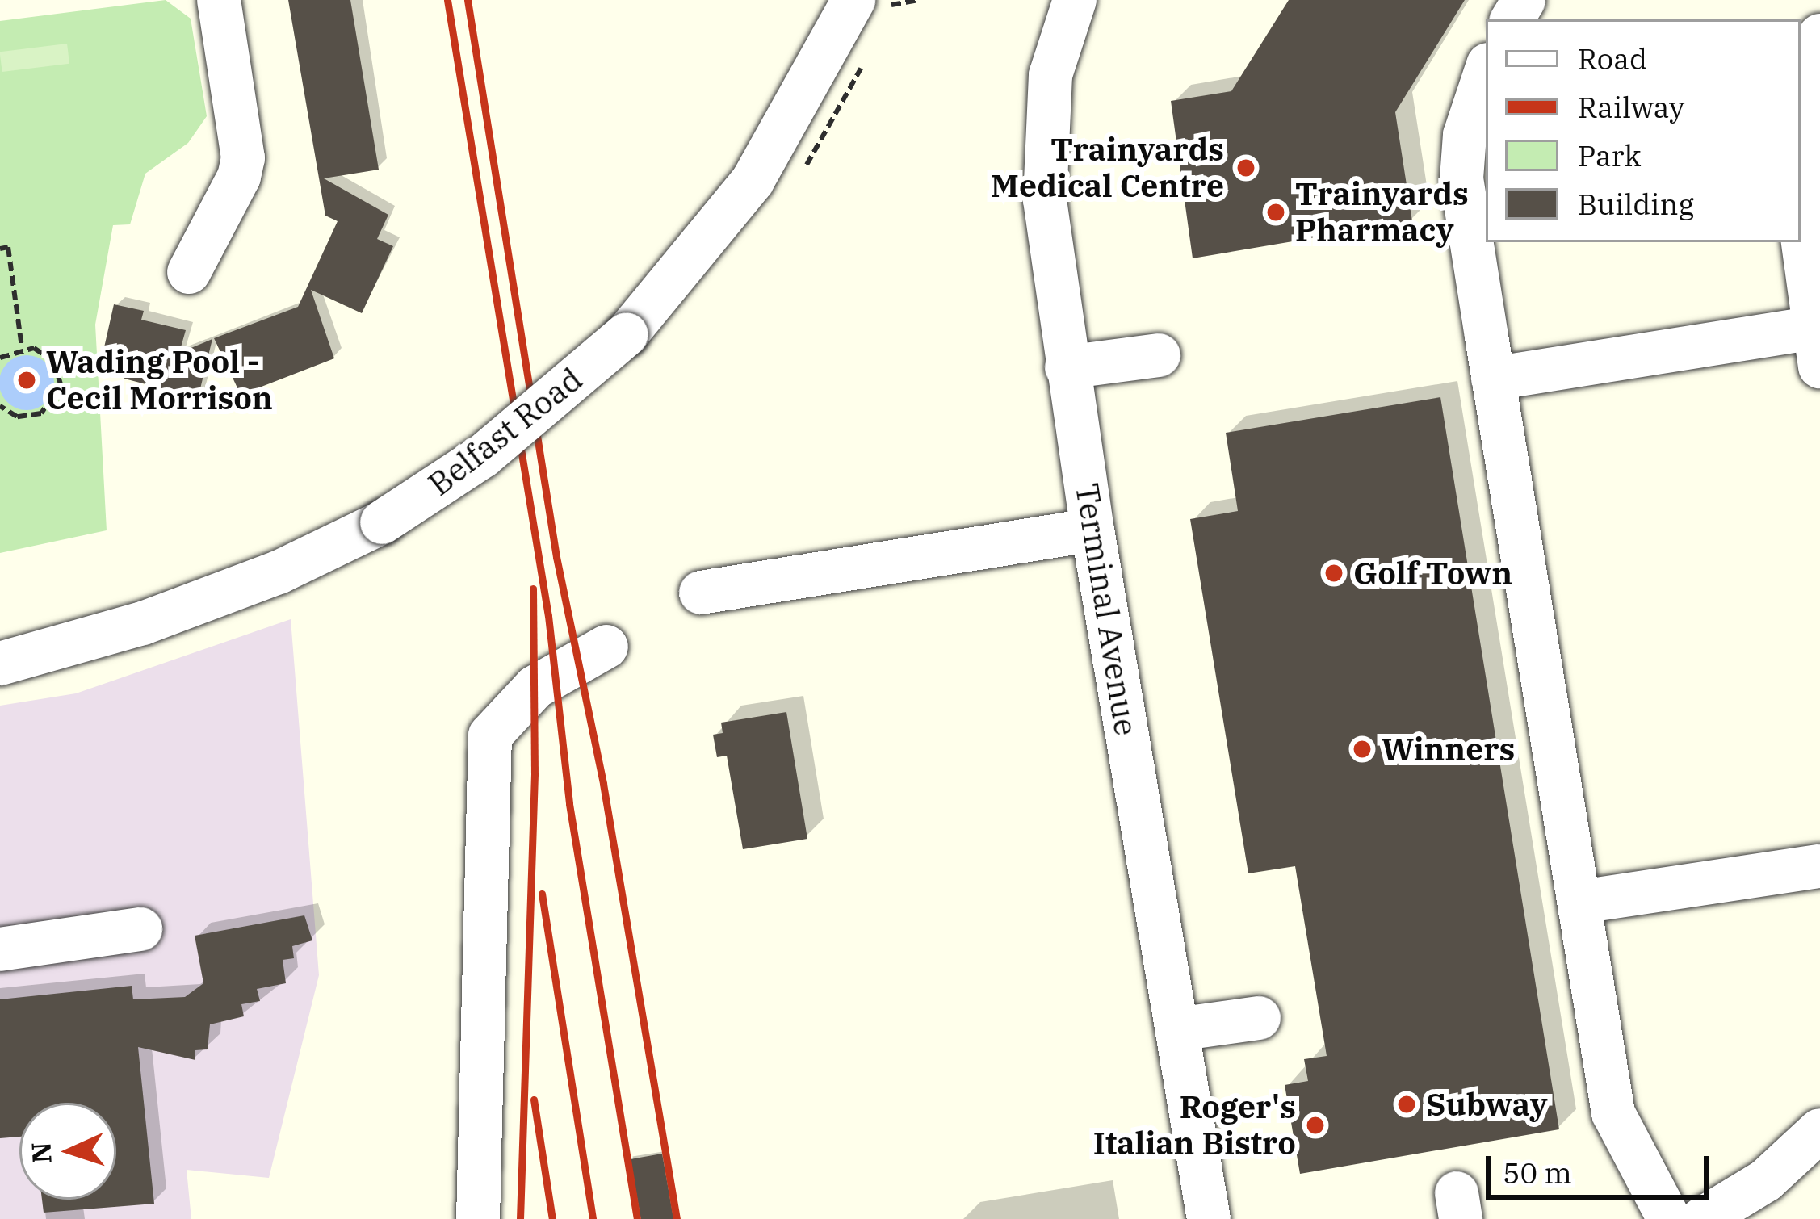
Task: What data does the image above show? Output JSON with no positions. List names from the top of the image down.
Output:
{
  "streets": {
    "street": ["Belfast Road", "Terminal Avenue"]
  },
  "places": [
    "Trainyards Medical Centre",
    "Trainyards Pharmacy",
    "Wading Pool - Cecil Morrison",
    "Golf Town",
    "Winners",
    "Subway",
    "Roger's Italian Bistro"
  ],
  "legend": [
    "Road",
    "Railway",
    "Park",
    "Building"
  ],
  "scale_bar": "50 m",
  "north": "left"
}
